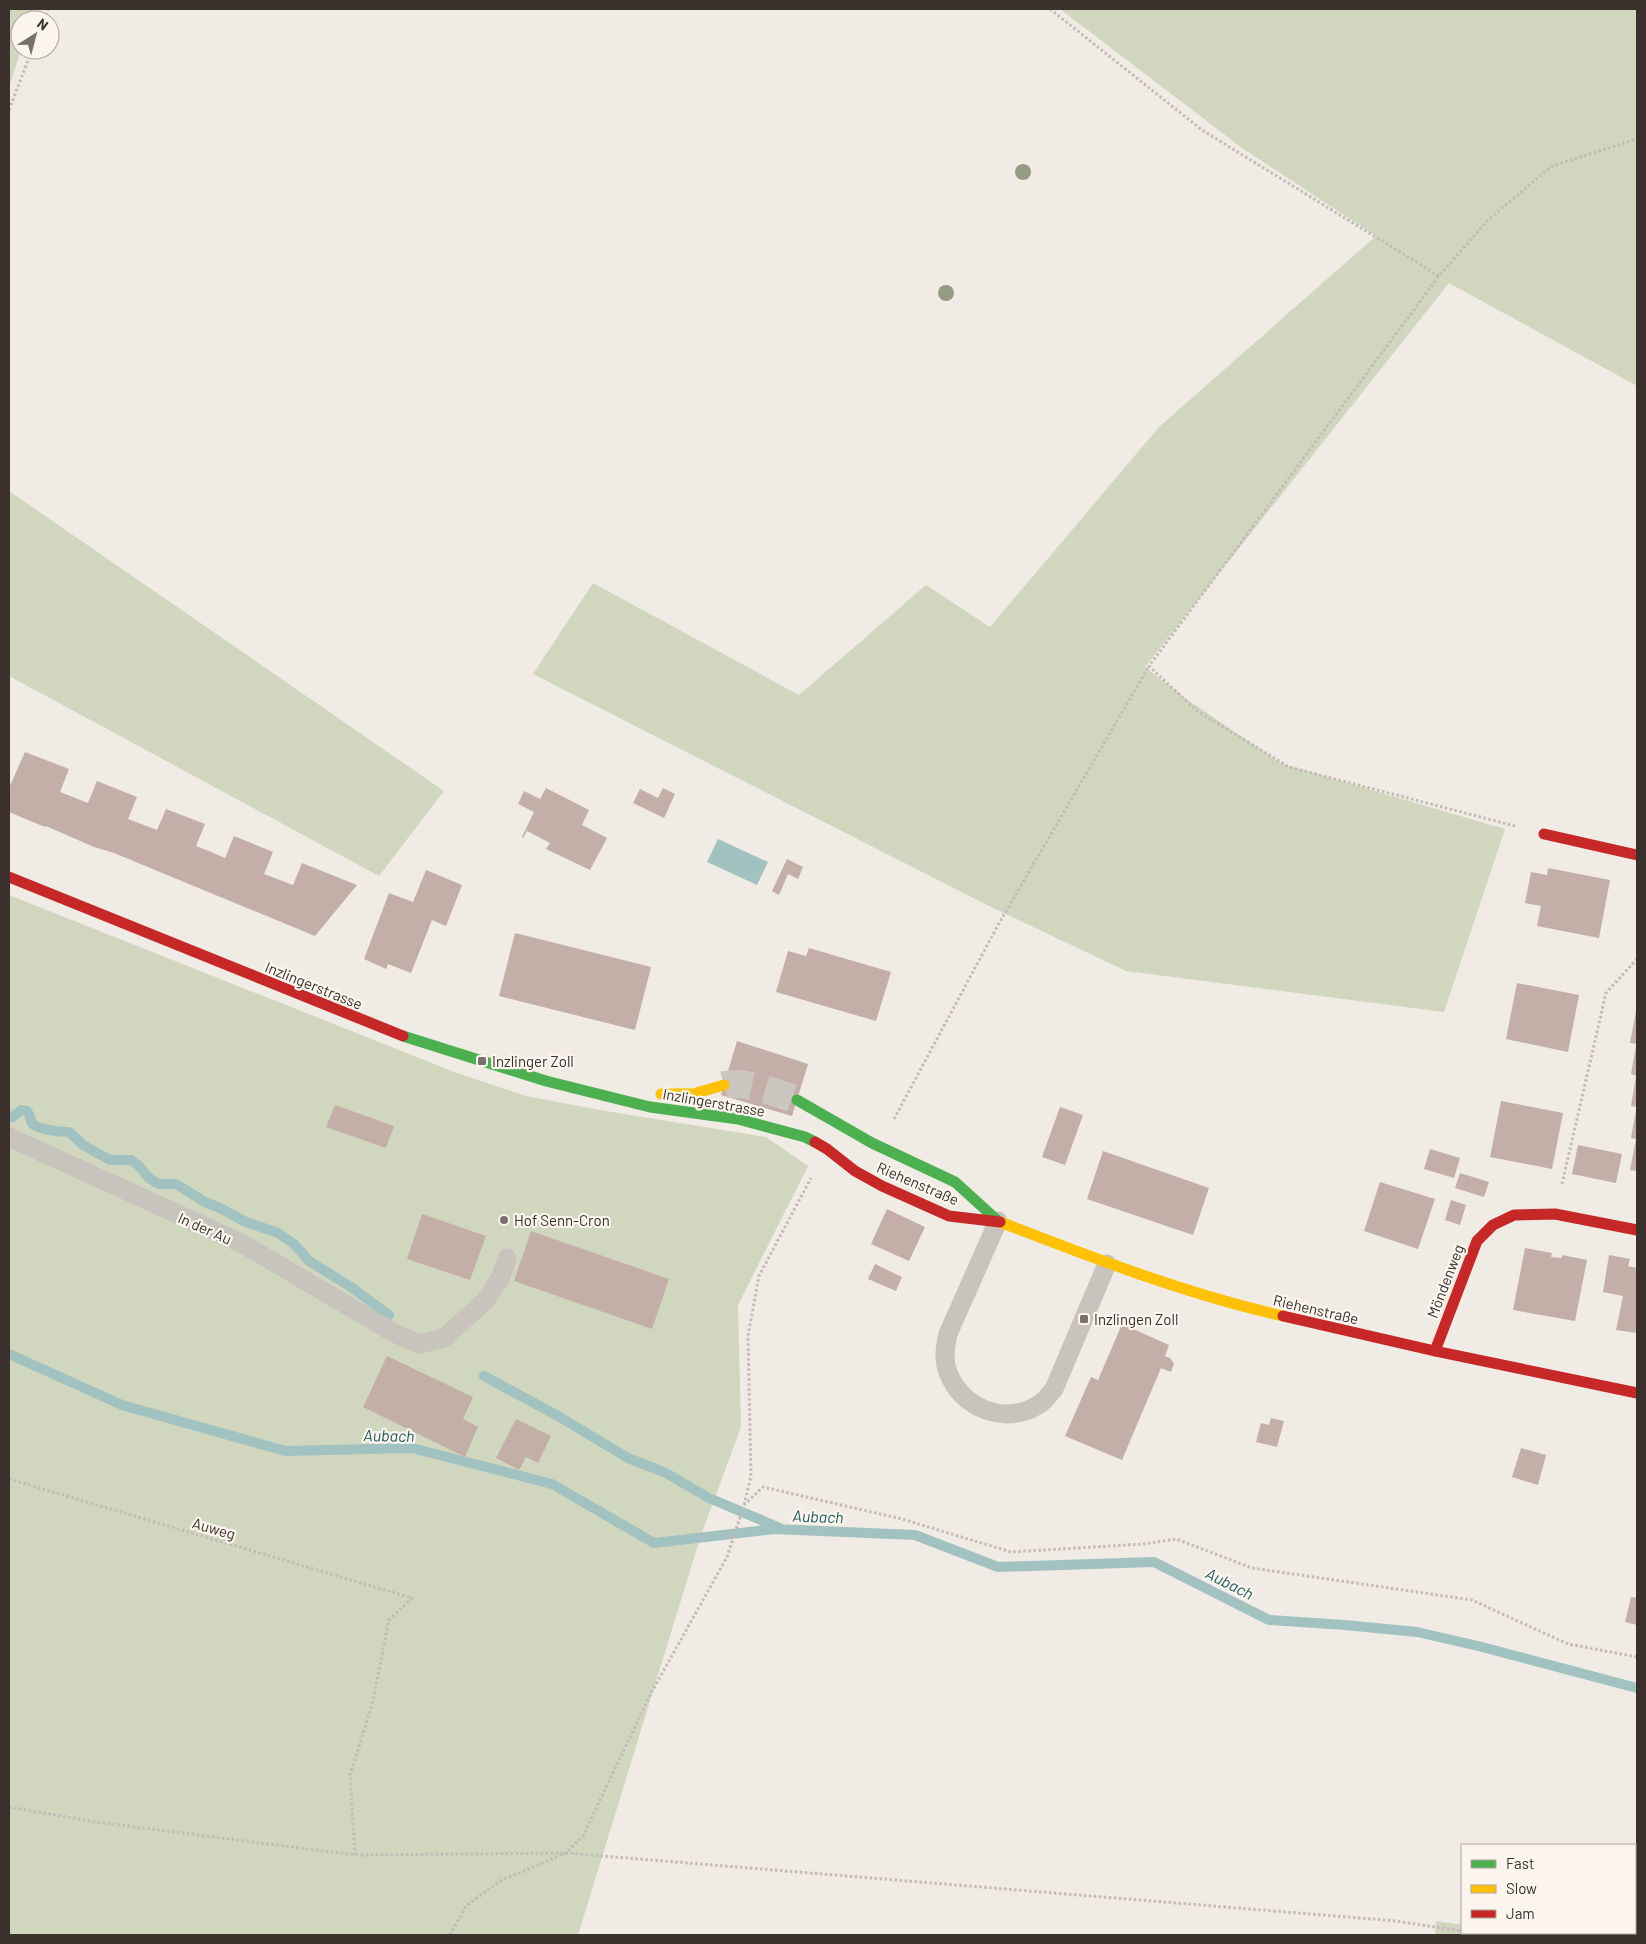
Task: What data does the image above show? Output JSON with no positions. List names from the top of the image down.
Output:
{
  "streets": {
    "street": ["Inzlingerstrasse", "Riehenstraße", "Möndenweg"],
    "lane": ["In der Au"],
    "path": ["Auweg"]
  },
  "crossings": [
    ["Inzlingerstrasse", "Riehenstraße"],
    ["Riehenstraße", "Möndenweg"]
  ],
  "water": ["Aubach"],
  "places": {
    "transit": ["Inzlinger Zoll", "Inzlingen Zoll"],
    "other": ["Hof Senn-Cron"]
  },
  "legend": ["Fast", "Slow", "Jam"],
  "north": "top right"
}
